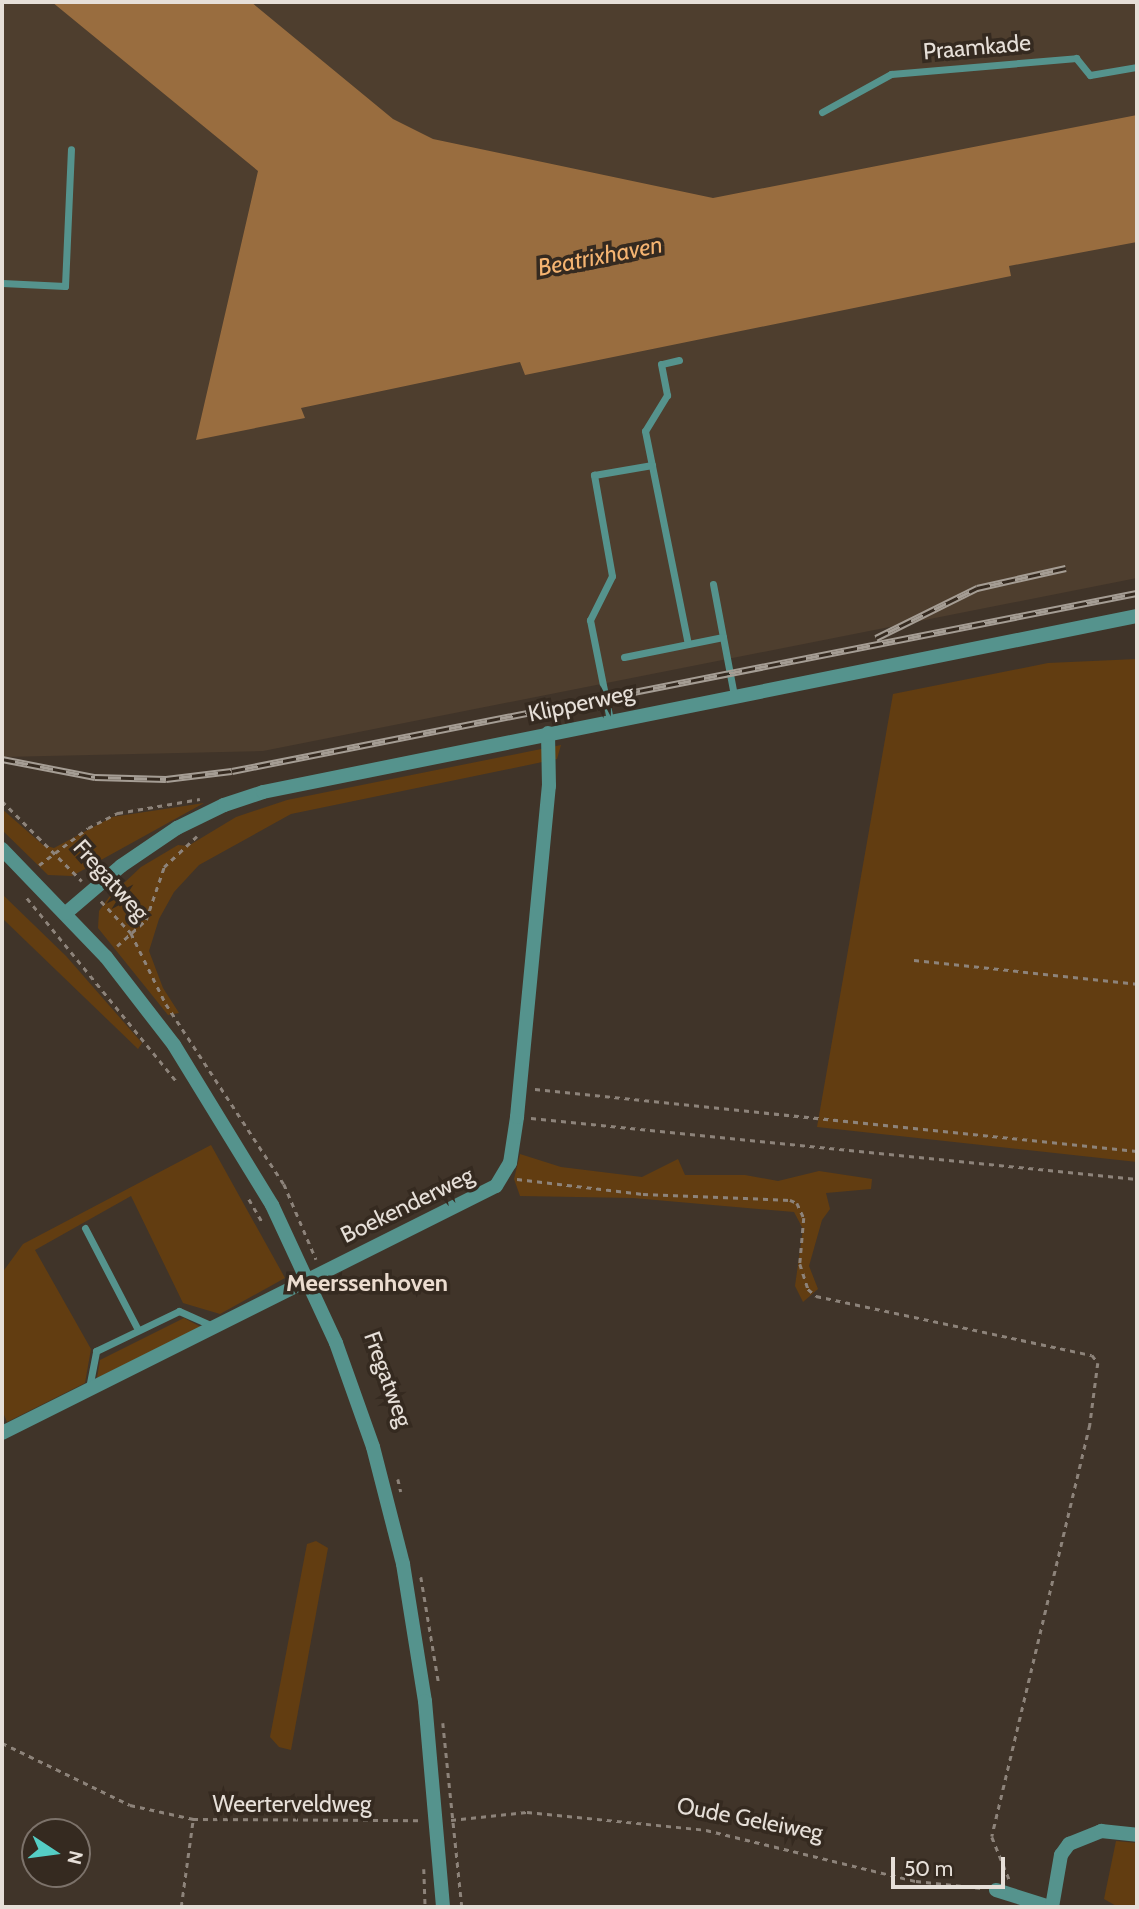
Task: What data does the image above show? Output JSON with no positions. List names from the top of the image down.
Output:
{
  "streets": {
    "street": ["Klipperweg", "Fregatweg", "Boekenderweg"],
    "lane": ["Praamkade"],
    "path": ["Weerterveldweg", "Oude Geleiweg"]
  },
  "crossings": [
    ["Klipperweg", "Fregatweg"],
    ["Klipperweg", "Boekenderweg"],
    ["Fregatweg", "Boekenderweg"],
    ["Fregatweg", "Weerterveldweg"],
    ["Fregatweg", "Oude Geleiweg"],
    ["Weerterveldweg", "Oude Geleiweg"]
  ],
  "districts": ["Meerssenhoven"],
  "water": ["Beatrixhaven"],
  "scale_bar": "50 m",
  "north": "right"
}
